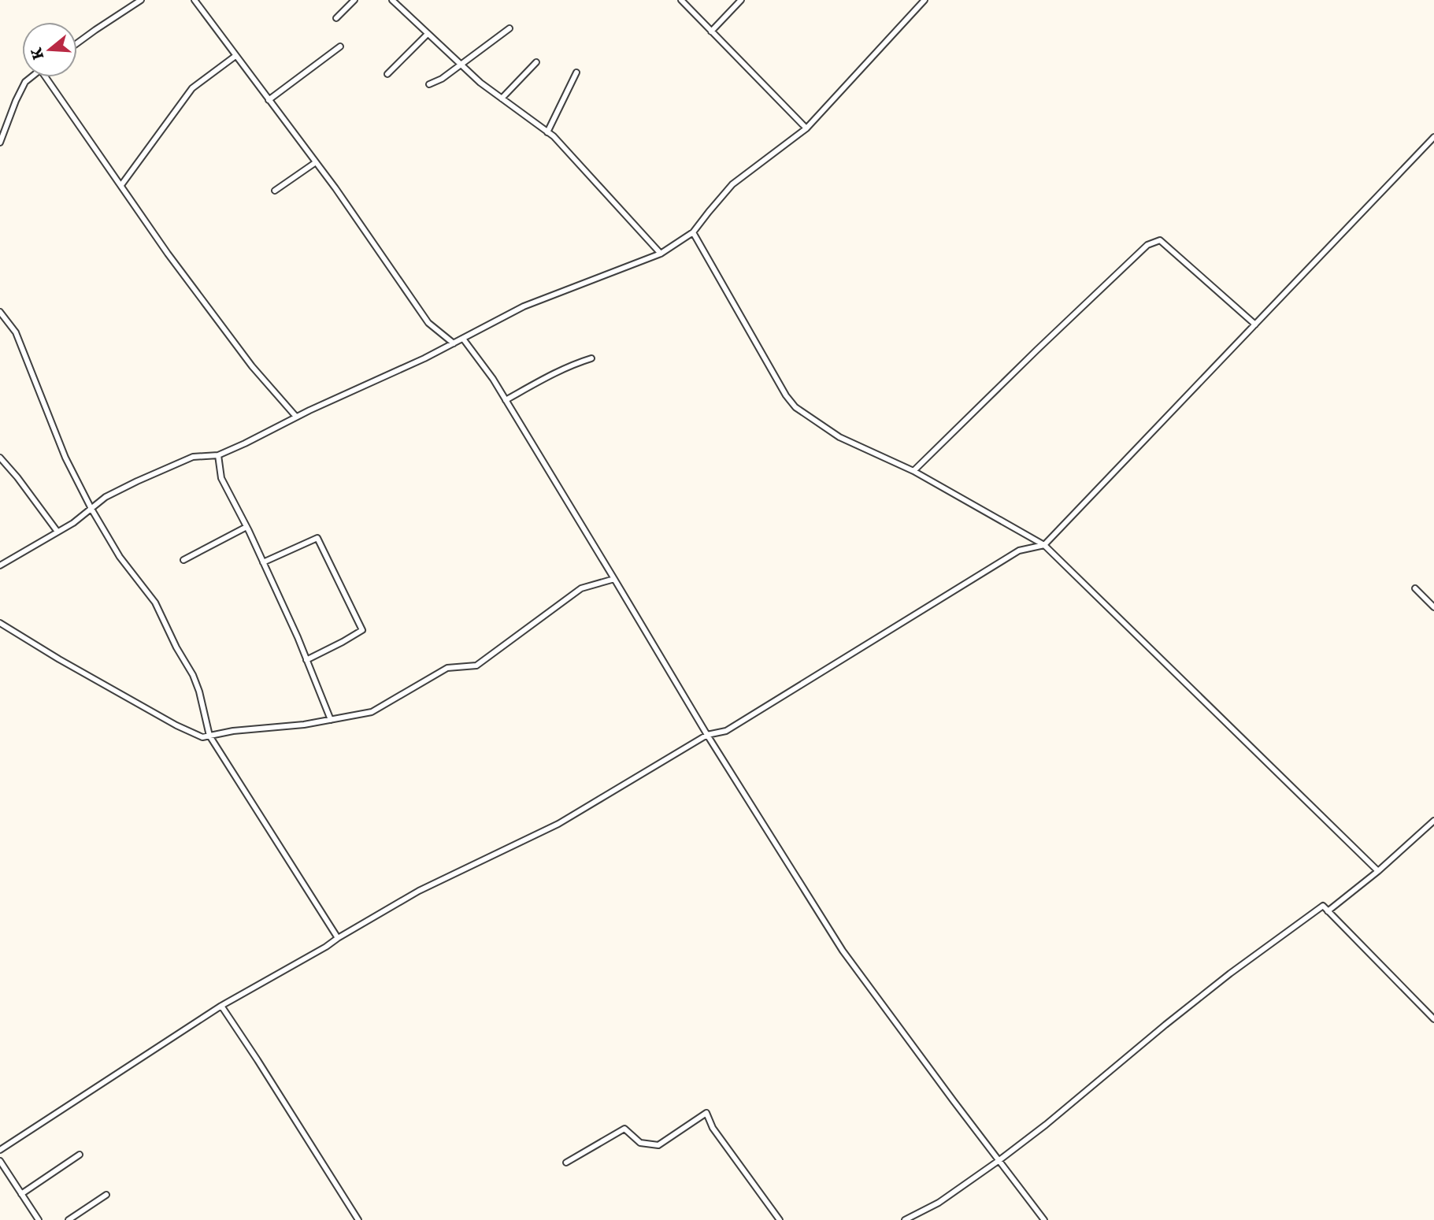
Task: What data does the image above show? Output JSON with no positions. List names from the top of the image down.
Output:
{
  "north": "left"
}
